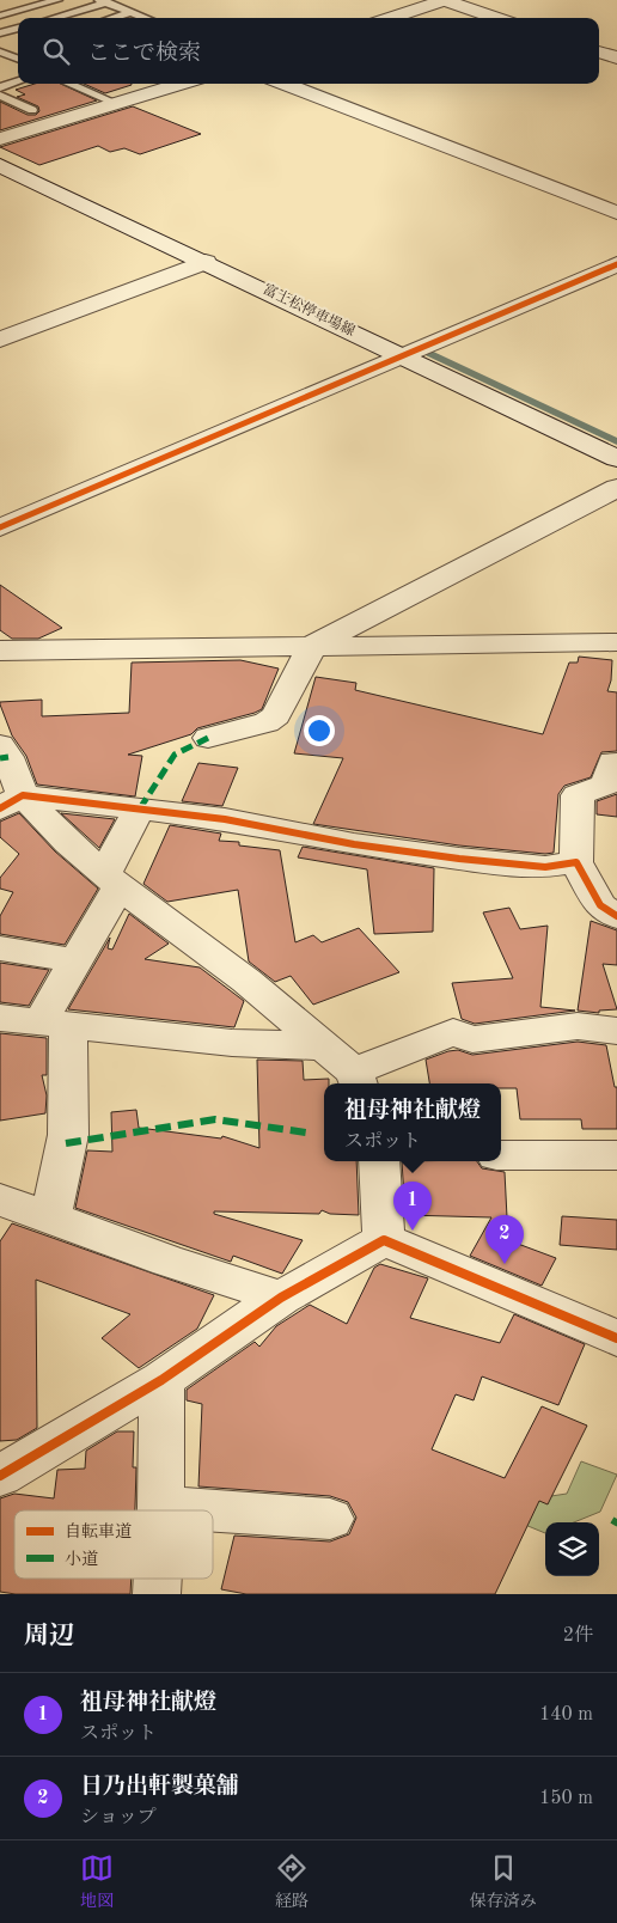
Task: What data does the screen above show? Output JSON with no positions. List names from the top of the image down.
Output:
{
  "streets": {
    "street": ["富士松停車場線"]
  },
  "legend": ["自転車道", "小道"],
  "page": {
    "search": "ここで検索",
    "popup": ["祖母神社献燈", "スポット"],
    "pins": ["1", "2"],
    "heading": ["周辺", "2件"],
    "list": [
      {
        "mark": "1",
        "name": "祖母神社献燈",
        "note": "スポット",
        "value": "140 m"
      },
      {
        "mark": "2",
        "name": "日乃出軒製菓舗",
        "note": "ショップ",
        "value": "150 m"
      }
    ],
    "nav": ["地図", "経路", "保存済み"]
  }
}
